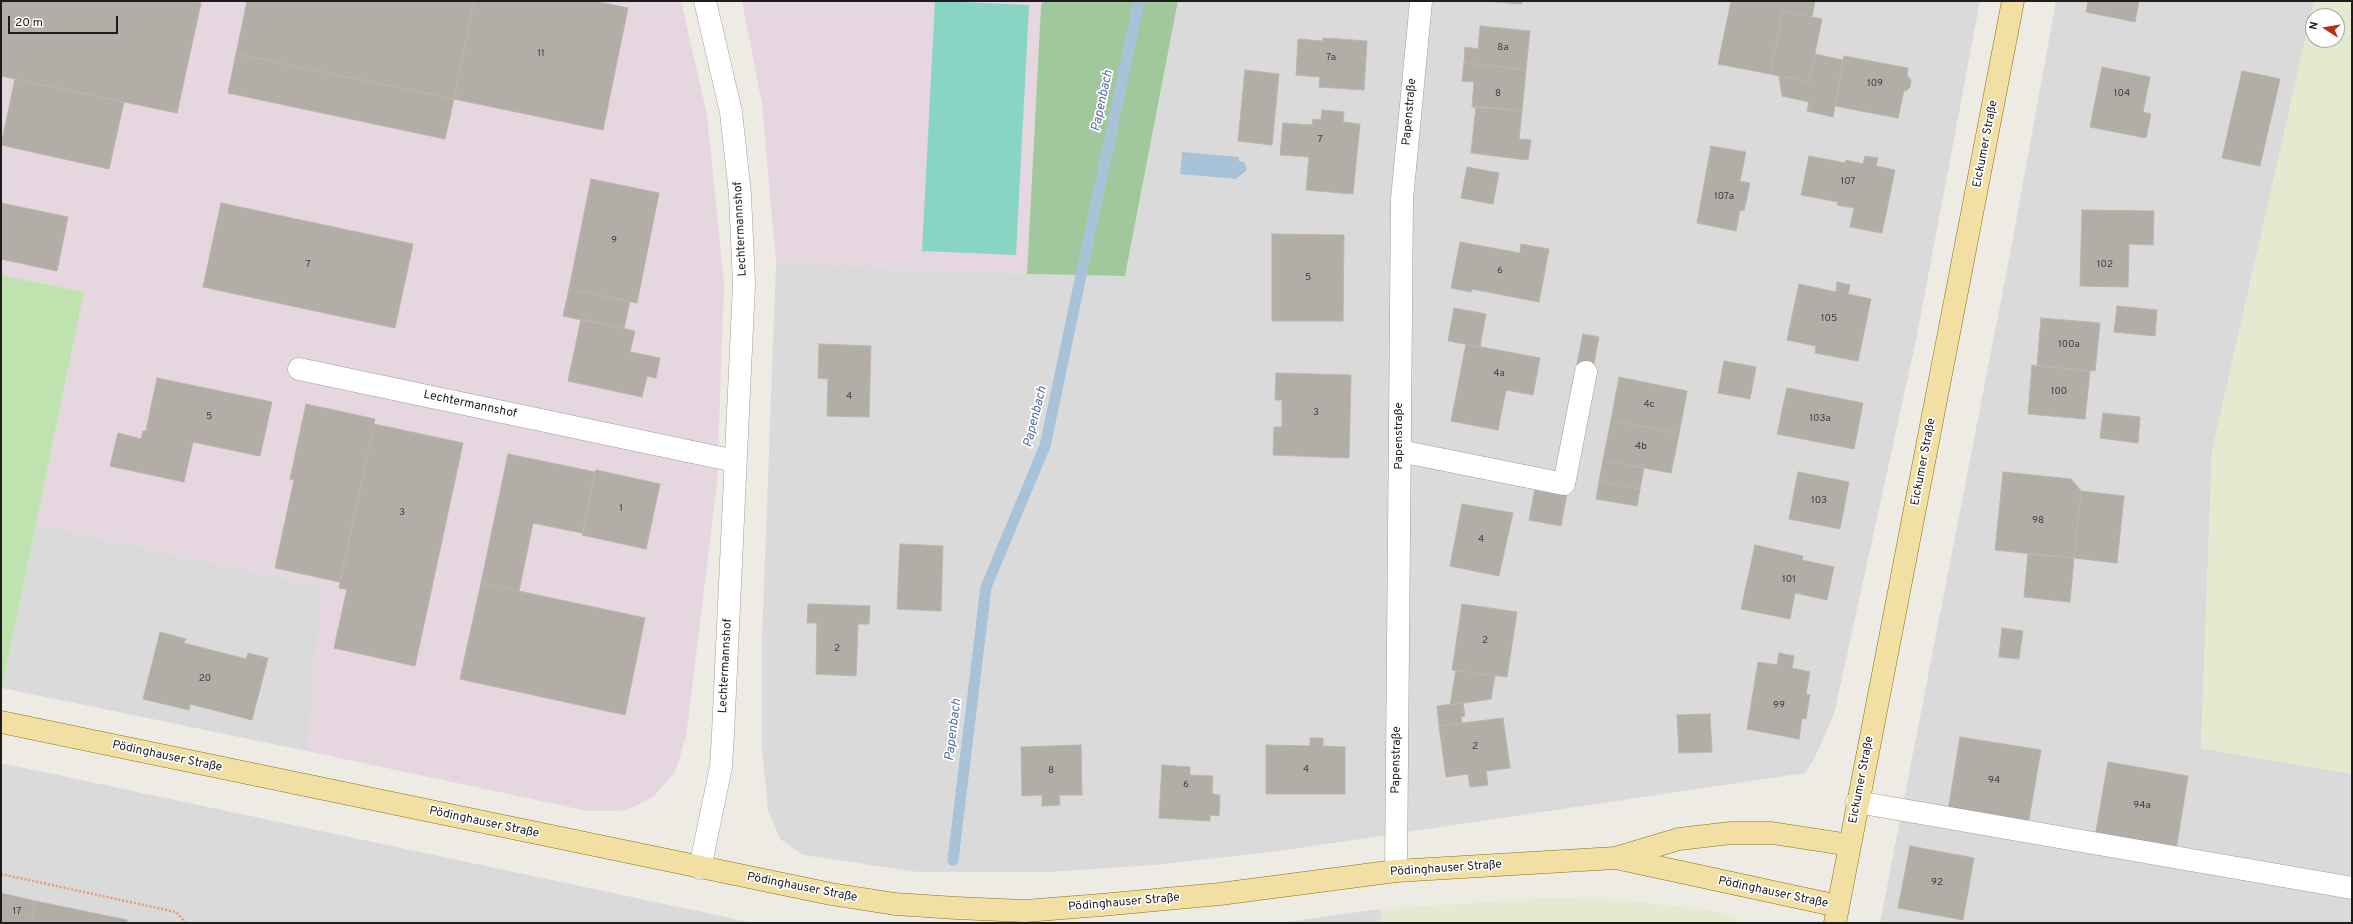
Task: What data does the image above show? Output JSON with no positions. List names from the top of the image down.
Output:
{
  "streets": {
    "main road": ["Eickumer Straße", "Pödinghauser Straße"],
    "street": ["Papenstraße", "Lechtermannshof"]
  },
  "crossings": [
    ["Papenstraße", "Pödinghauser Straße"],
    ["Eickumer Straße", "Pödinghauser Straße"],
    ["Lechtermannshof", "Pödinghauser Straße"]
  ],
  "water": ["Papenbach"],
  "house_numbers": [
    "8a",
    "11",
    "7a",
    "109",
    "8",
    "104",
    "7",
    "107",
    "107a",
    "9",
    "7",
    "102",
    "6",
    "5",
    "105",
    "100a",
    "4a",
    "100",
    "4",
    "4c",
    "3",
    "5",
    "103a",
    "4b",
    "103",
    "1",
    "3",
    "98",
    "4",
    "101",
    "2",
    "2",
    "20",
    "99",
    "2",
    "4",
    "8",
    "94",
    "6",
    "94a",
    "92",
    "17"
  ],
  "scale_bar": "20 m",
  "north": "left"
}
